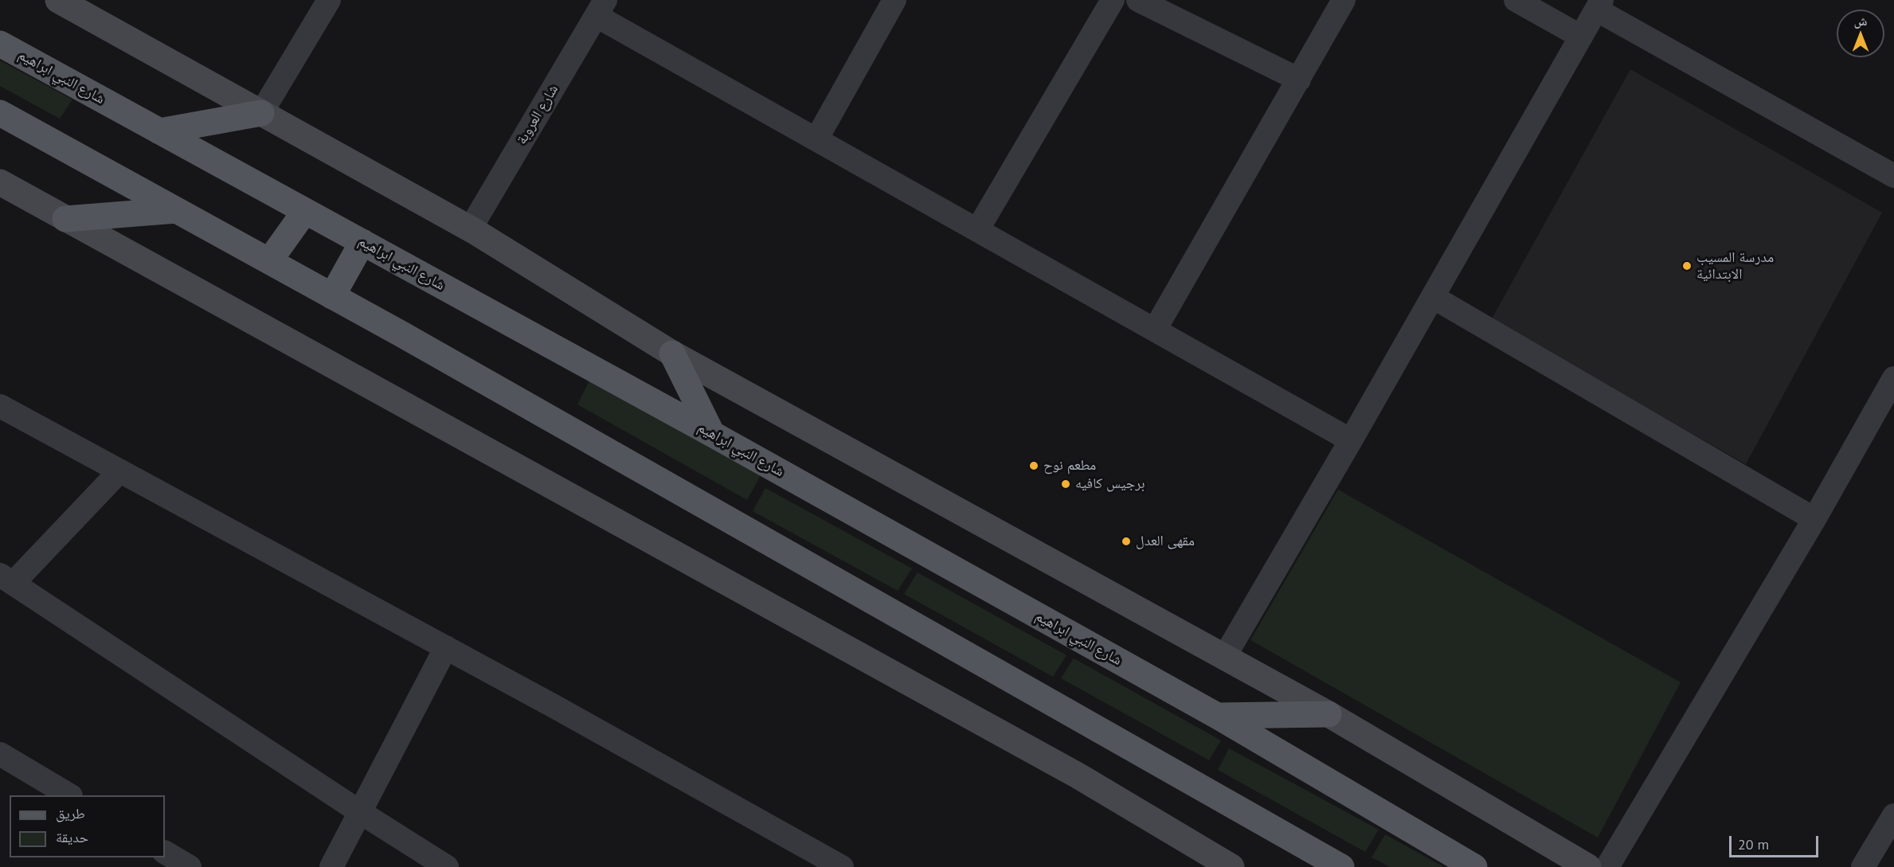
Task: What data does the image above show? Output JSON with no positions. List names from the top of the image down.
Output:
{
  "streets": {
    "main road": ["شارع النبي ابراهيم"],
    "street": ["شارع العروبة"]
  },
  "places": [
    "مدرسة المسيب الابتدائية",
    "مطعم نوح",
    "برجيس كافيه",
    "مقهى العدل"
  ],
  "legend": ["طريق", "حديقة"],
  "scale_bar": "20 m",
  "north": "top"
}
